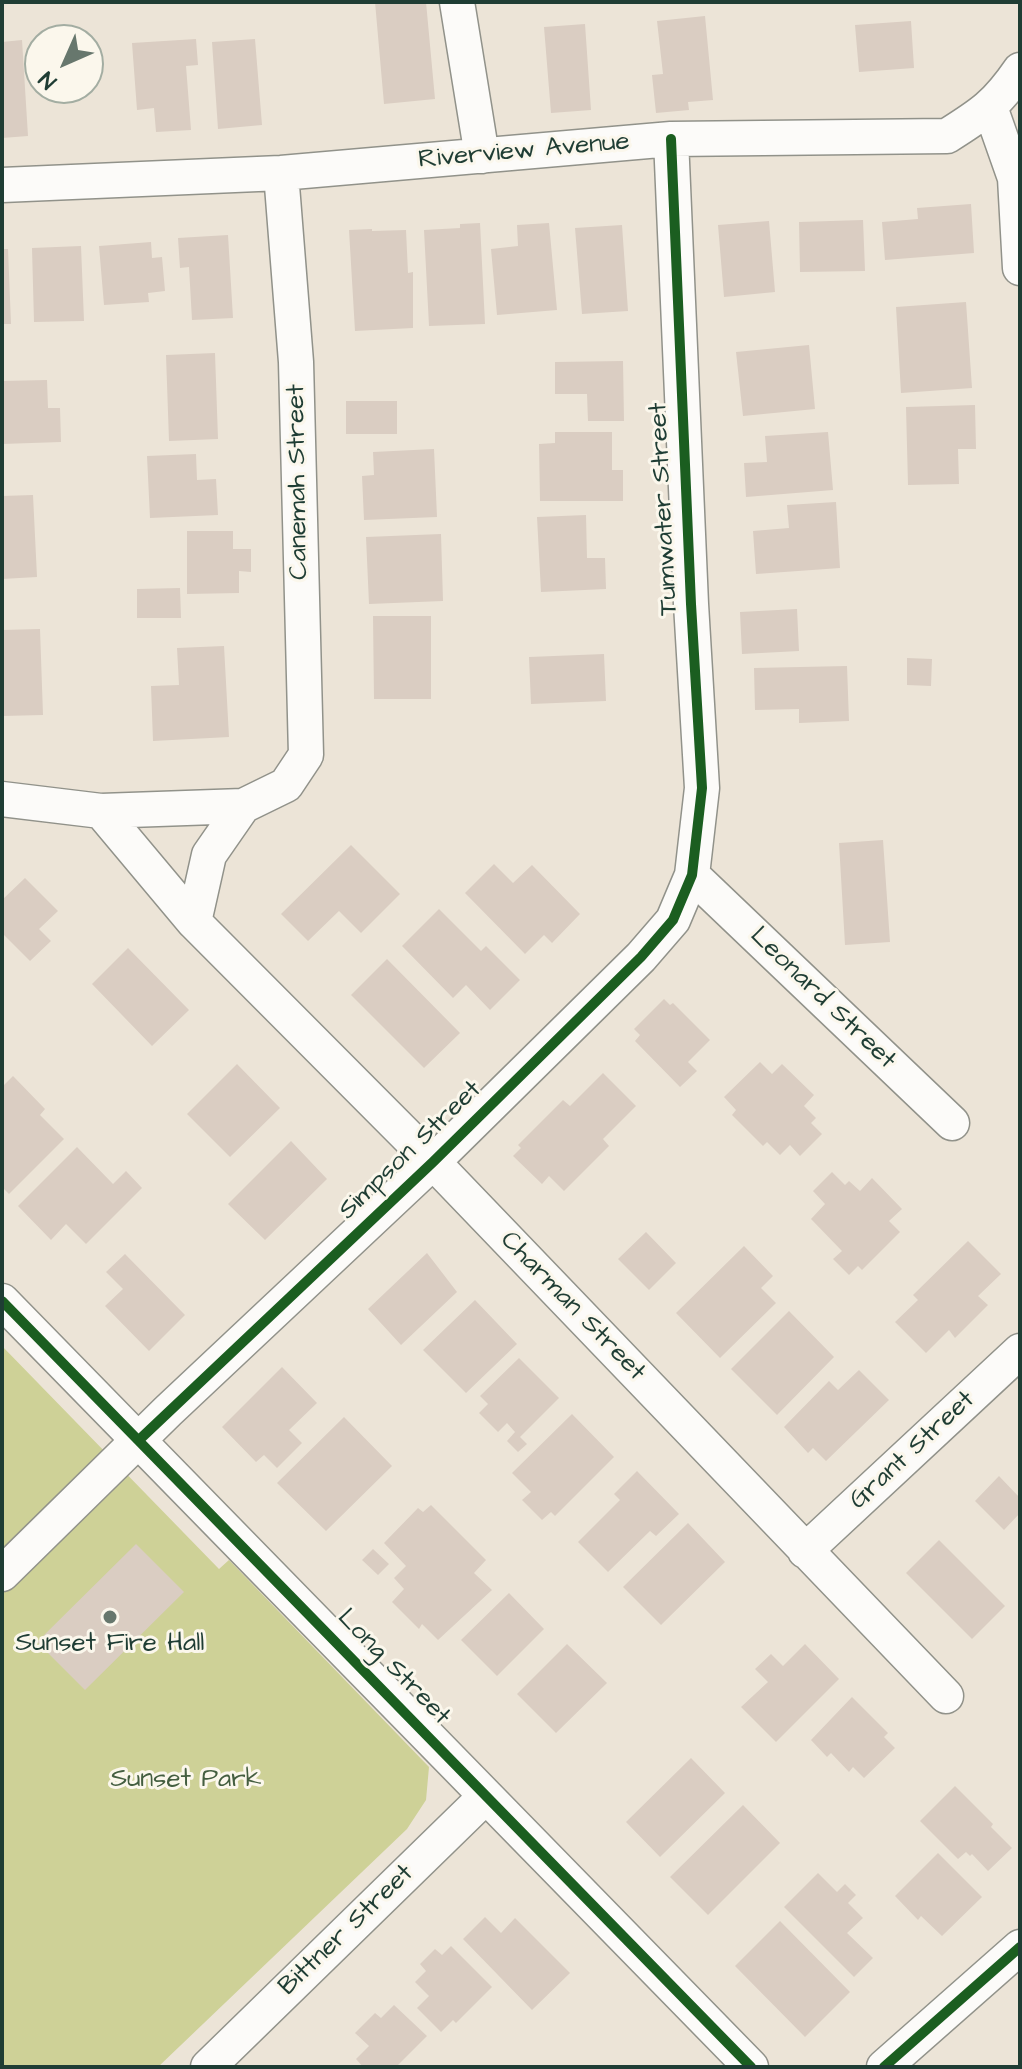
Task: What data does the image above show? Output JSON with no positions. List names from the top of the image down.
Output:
{
  "streets": {
    "street": [
      "Riverview Avenue",
      "Canemah Street",
      "Tumwater Street",
      "Leonard Street",
      "Simpson Street",
      "Charman Street",
      "Grant Street",
      "Long Street",
      "Bittner Street"
    ]
  },
  "crossings": [
    ["Riverview Avenue", "Canemah Street"],
    ["Riverview Avenue", "Tumwater Street"],
    ["Tumwater Street", "Leonard Street"],
    ["Tumwater Street", "Simpson Street"],
    ["Leonard Street", "Simpson Street"],
    ["Simpson Street", "Charman Street"],
    ["Simpson Street", "Long Street"],
    ["Charman Street", "Grant Street"],
    ["Long Street", "Bittner Street"]
  ],
  "parks": ["Sunset Park"],
  "places": ["Sunset Fire Hall"],
  "north": "bottom left"
}
